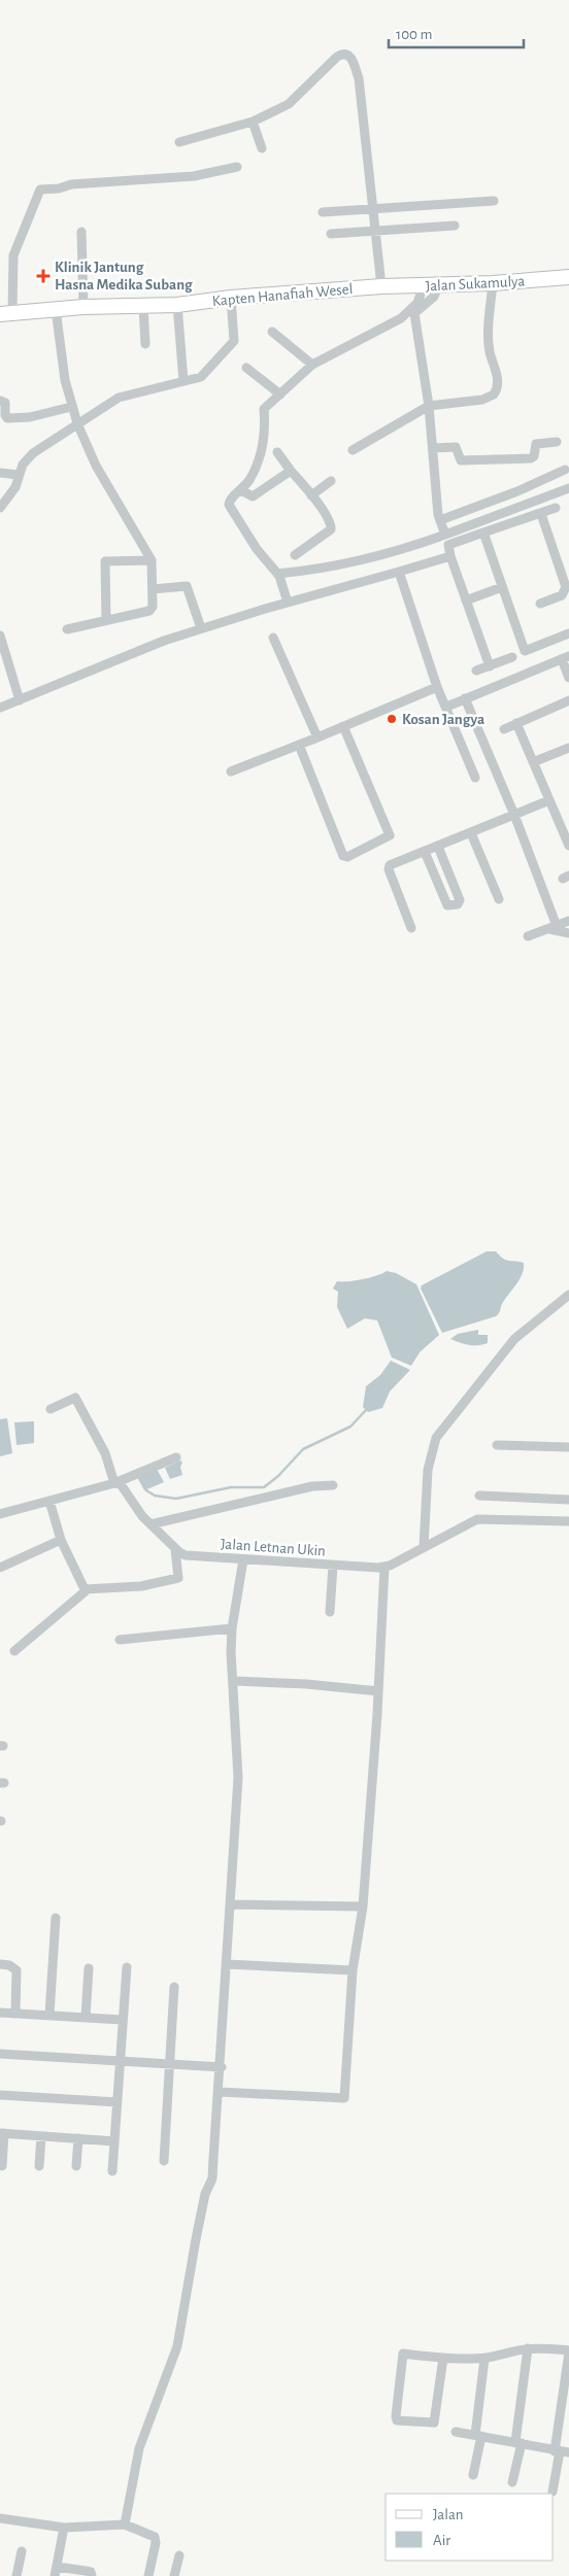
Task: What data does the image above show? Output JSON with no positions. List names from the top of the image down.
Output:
{
  "streets": {
    "main road": ["Jalan Sukamulya", "Kapten Hanafiah Wesel"],
    "street": ["Jalan Letnan Ukin"]
  },
  "crossings": [
    ["Jalan Sukamulya", "Kapten Hanafiah Wesel"]
  ],
  "places": {
    "health": ["Klinik Jantung Hasna Medika Subang"],
    "other": ["Kosan Jangya"]
  },
  "legend": ["Jalan", "Air"],
  "scale_bar": "100 m"
}
